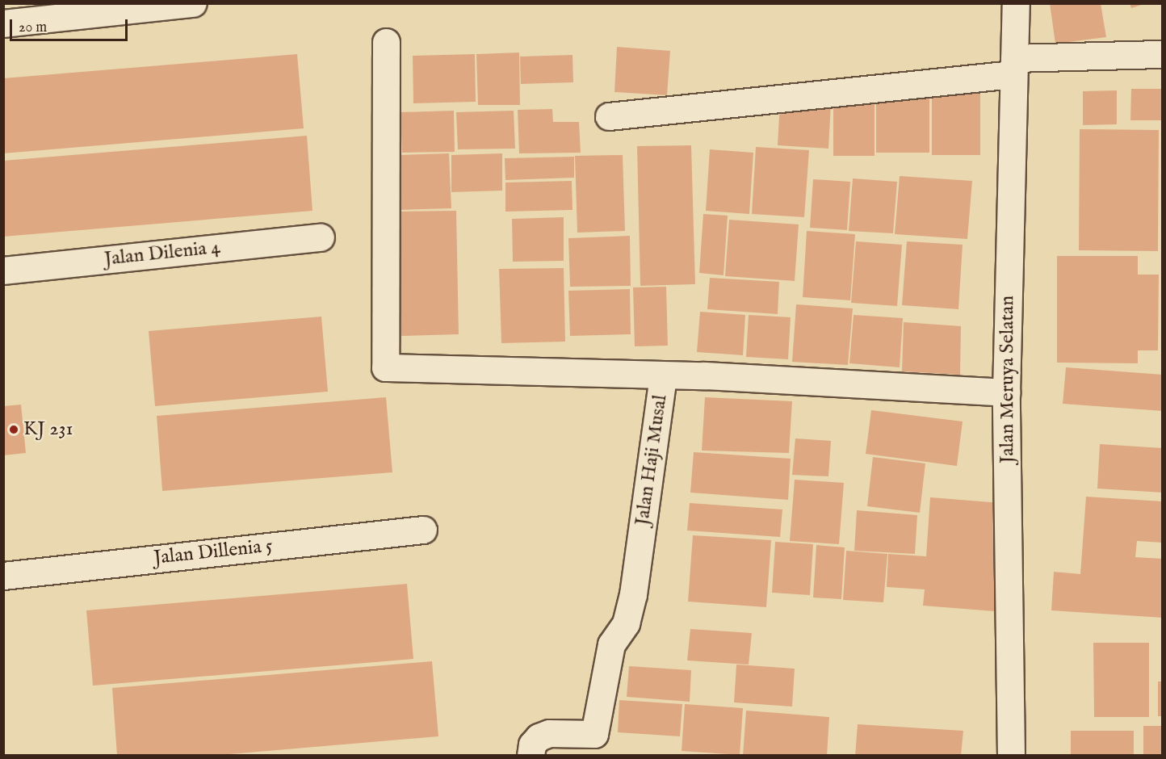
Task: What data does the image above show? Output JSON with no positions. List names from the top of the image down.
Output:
{
  "streets": {
    "street": [
      "Jalan Dilenia 4",
      "Jalan Meruya Selatan",
      "Jalan Haji Musal",
      "Jalan Dillenia 5"
    ]
  },
  "crossings": [
    ["Jalan Meruya Selatan", "Jalan Haji Musal"]
  ],
  "places": ["KJ 231"],
  "scale_bar": "20 m"
}
